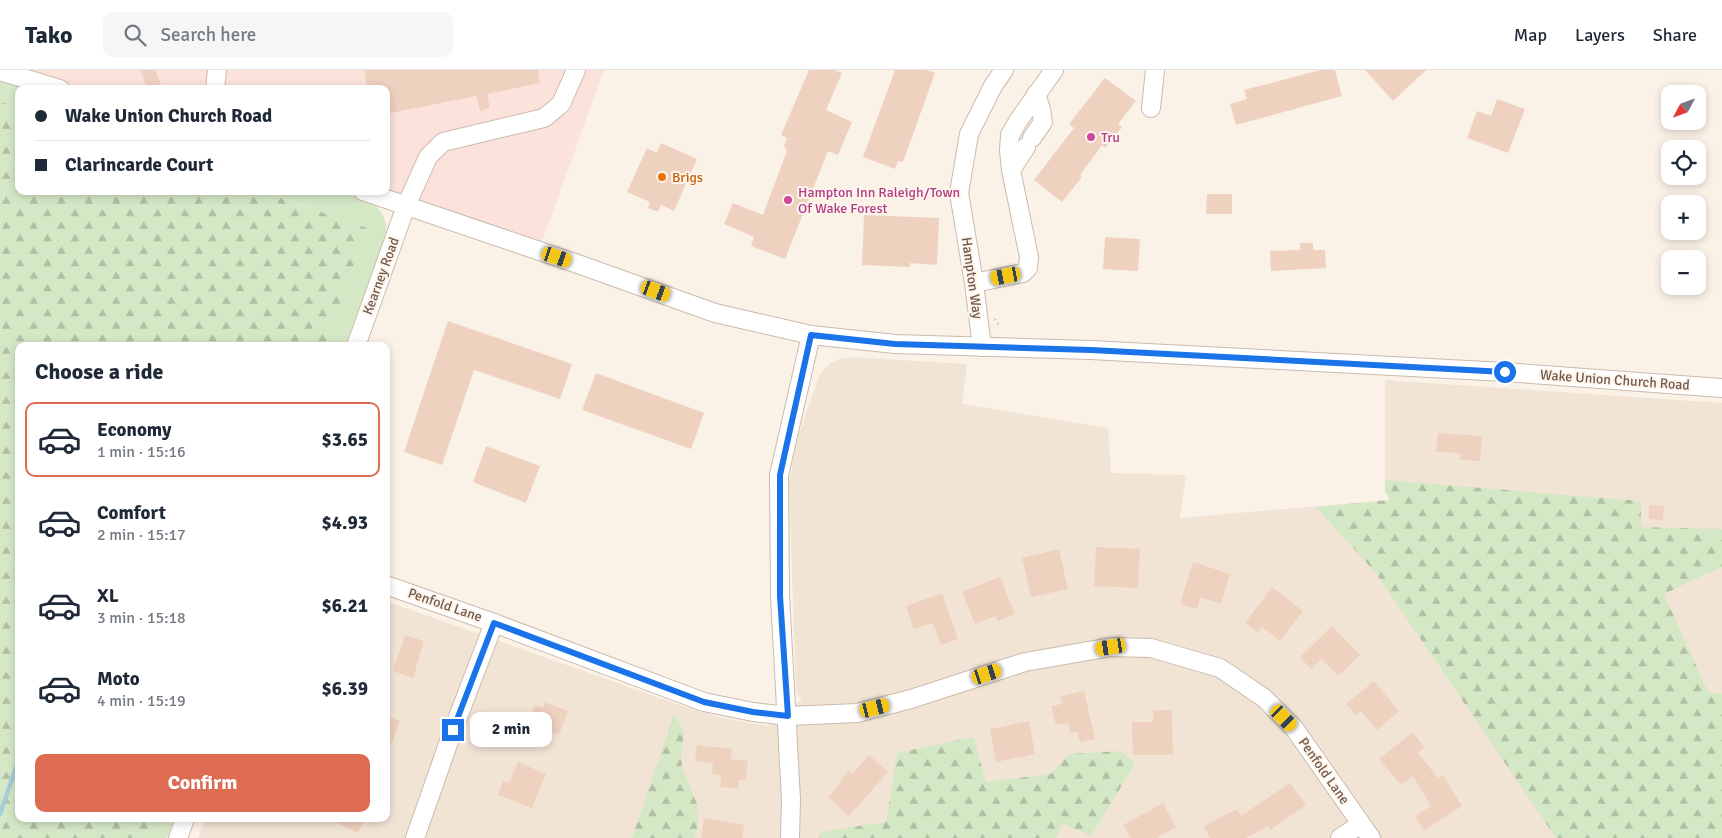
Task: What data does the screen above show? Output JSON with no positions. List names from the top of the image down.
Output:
{
  "streets": {
    "street": [
      "Kearney Road",
      "Hampton Way",
      "Wake Union Church Road",
      "Penfold Lane"
    ]
  },
  "crossings": [
    ["Kearney Road", "Wake Union Church Road"],
    ["Hampton Way", "Wake Union Church Road"]
  ],
  "places": ["Tru", "Brigs", "Hampton Inn Raleigh/Town Of Wake Forest"],
  "north": "bottom left",
  "page": {
    "header": "Tako",
    "search": "Search here",
    "nav": ["Map", "Layers", "Share"],
    "map_buttons": ["+", "−"],
    "banner": ["Wake Union Church Road", "Clarincarde Court"],
    "heading": "Choose a ride",
    "list": [
      {
        "name": "Economy",
        "note": "1 min · 15:16",
        "value": "$3.65"
      },
      {
        "name": "Comfort",
        "note": "2 min · 15:17",
        "value": "$4.93"
      },
      {
        "name": "XL",
        "note": "3 min · 15:18",
        "value": "$6.21"
      },
      {
        "name": "Moto",
        "note": "4 min · 15:19",
        "value": "$6.39"
      }
    ],
    "bubble": "2 min",
    "buttons": "Confirm"
  }
}
